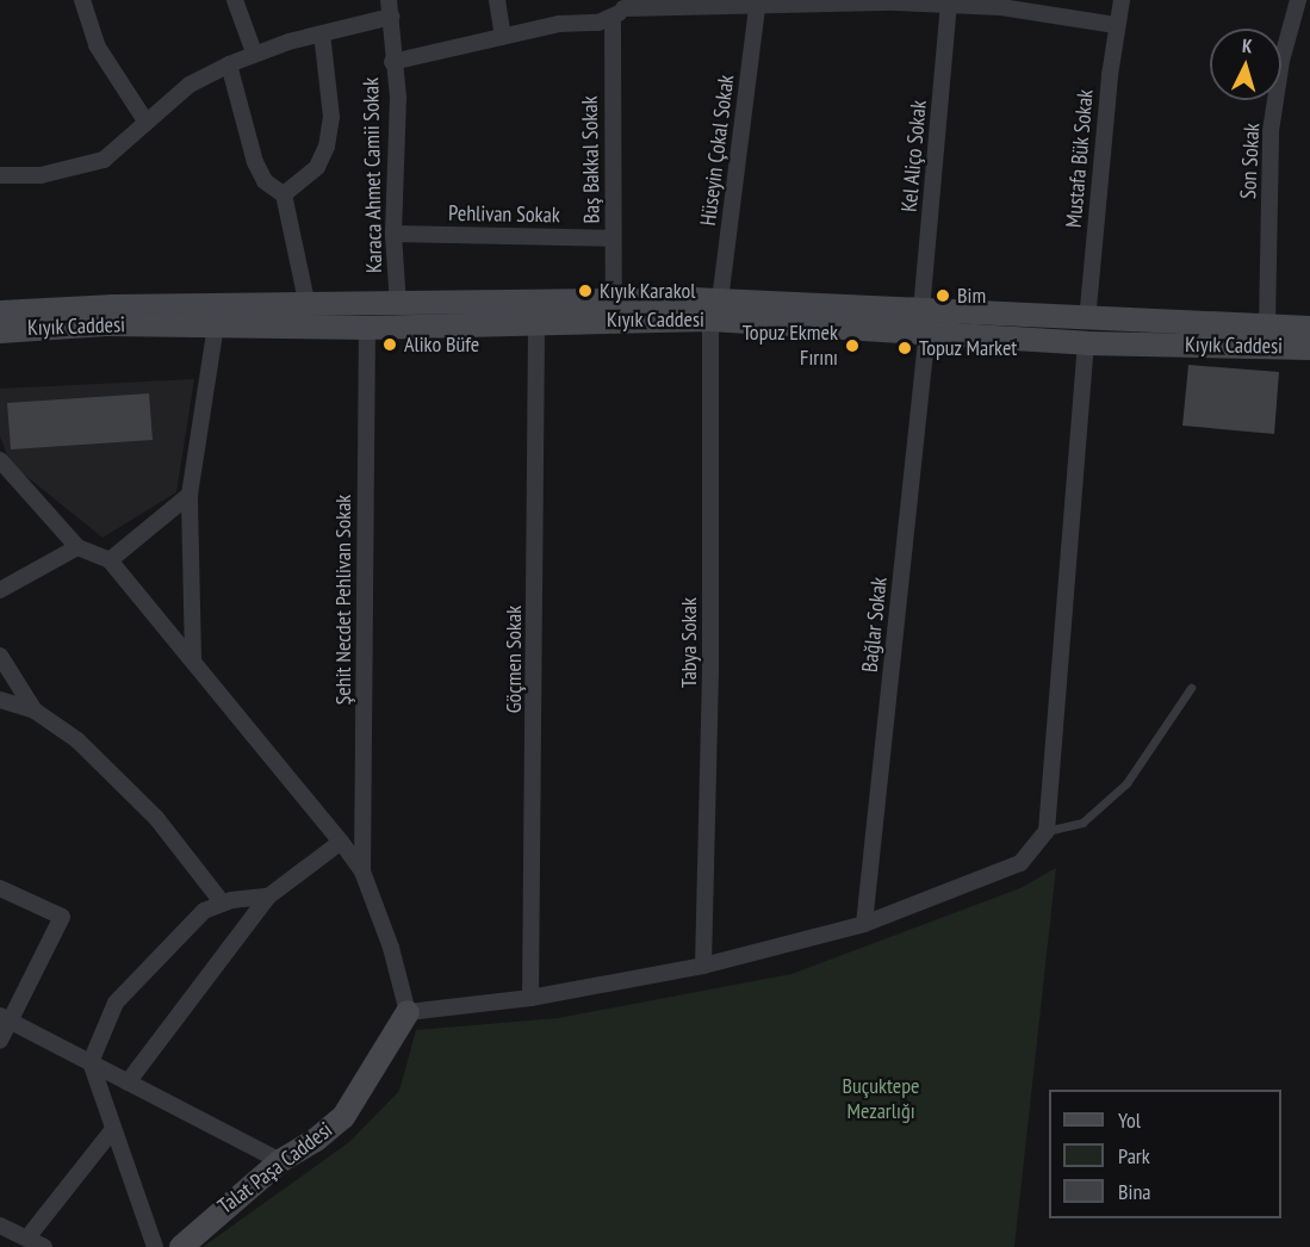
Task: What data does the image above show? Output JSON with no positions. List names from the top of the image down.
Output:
{
  "streets": {
    "main road": ["Kıyık Caddesi", "Talat Paşa Caddesi"],
    "street": [
      "Hüseyin Çokal Sokak",
      "Kel Aliço Sokak",
      "Mustafa Bük Sokak",
      "Baş Bakkal Sokak",
      "Son Sokak",
      "Karaca Ahmet Camii Sokak",
      "Pehlivan Sokak",
      "Şehit Necdet Pehlivan Sokak",
      "Bağlar Sokak",
      "Tabya Sokak",
      "Göçmen Sokak"
    ]
  },
  "crossings": [
    ["Hüseyin Çokal Sokak", "Kıyık Caddesi"],
    ["Hüseyin Çokal Sokak", "Tabya Sokak"],
    ["Kel Aliço Sokak", "Kıyık Caddesi"],
    ["Kel Aliço Sokak", "Bağlar Sokak"],
    ["Mustafa Bük Sokak", "Kıyık Caddesi"],
    ["Baş Bakkal Sokak", "Pehlivan Sokak"],
    ["Baş Bakkal Sokak", "Kıyık Caddesi"],
    ["Son Sokak", "Kıyık Caddesi"],
    ["Karaca Ahmet Camii Sokak", "Pehlivan Sokak"],
    ["Karaca Ahmet Camii Sokak", "Kıyık Caddesi"],
    ["Kıyık Caddesi", "Şehit Necdet Pehlivan Sokak"],
    ["Kıyık Caddesi", "Bağlar Sokak"],
    ["Kıyık Caddesi", "Tabya Sokak"],
    ["Kıyık Caddesi", "Göçmen Sokak"]
  ],
  "parks": ["Buçuktepe Mezarlığı"],
  "places": [
    "Kıyık Karakol",
    "Bim",
    "Aliko Büfe",
    "Topuz Ekmek Fırını",
    "Topuz Market"
  ],
  "legend": ["Yol", "Park", "Bina"],
  "north": "top"
}
